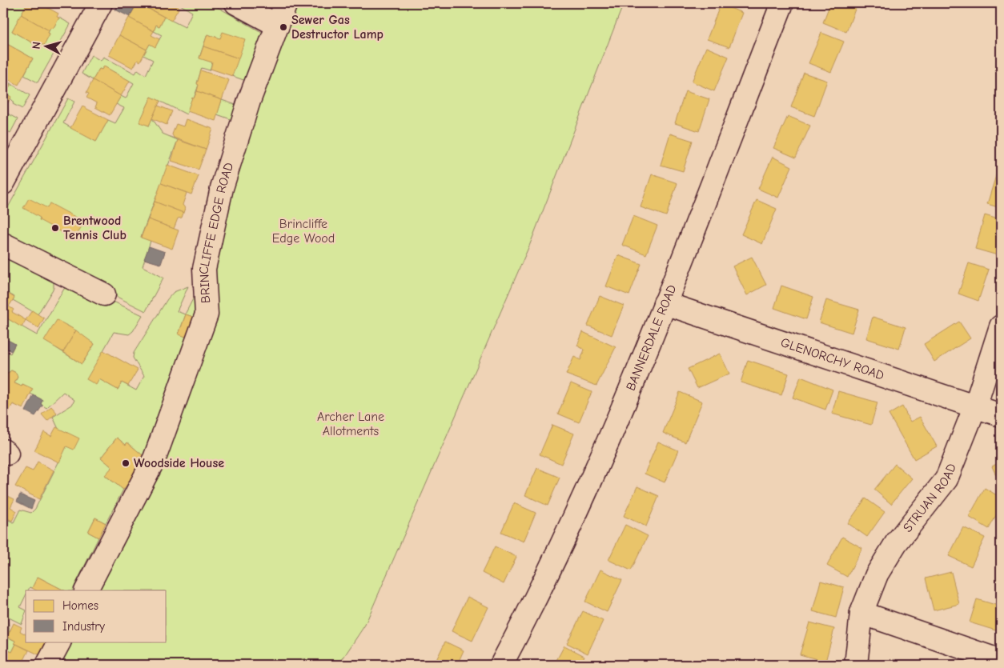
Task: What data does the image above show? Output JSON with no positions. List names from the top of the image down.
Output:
{
  "streets": {
    "street": [
      "BRINCLIFFE EDGE ROAD",
      "BANNERDALE ROAD",
      "GLENORCHY ROAD",
      "STRUAN ROAD"
    ]
  },
  "crossings": [
    ["BANNERDALE ROAD", "GLENORCHY ROAD"],
    ["GLENORCHY ROAD", "STRUAN ROAD"]
  ],
  "parks": ["Brincliffe Edge Wood", "Archer Lane Allotments"],
  "places": ["Sewer Gas Destructor Lamp", "Brentwood Tennis Club", "Woodside House"],
  "legend": ["Homes", "Industry"],
  "north": "left"
}
